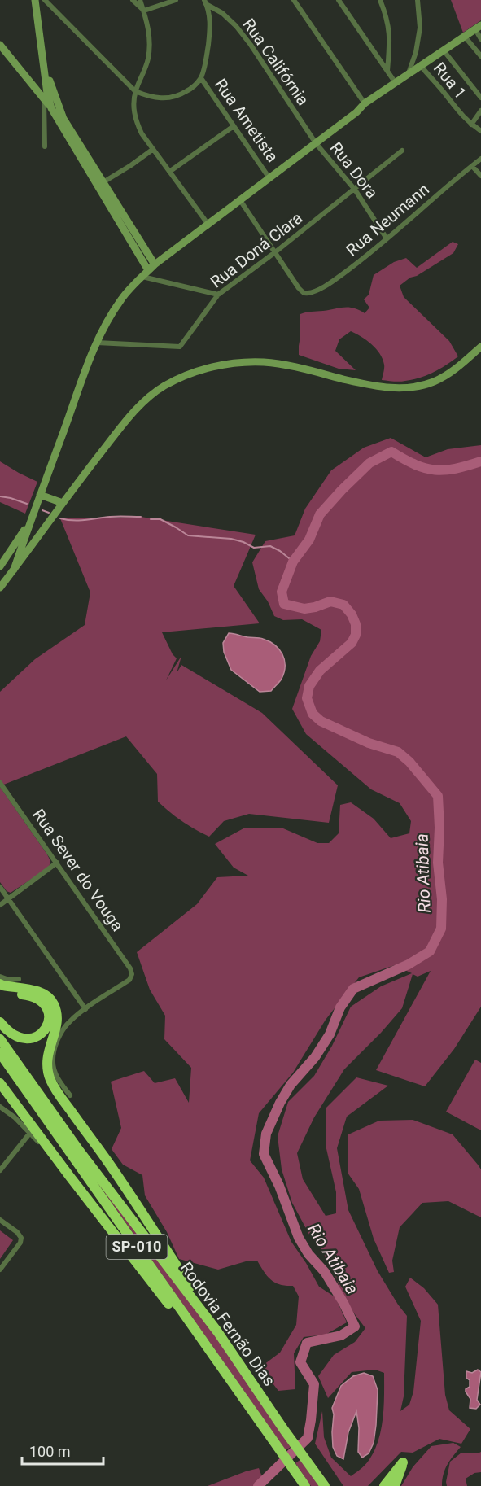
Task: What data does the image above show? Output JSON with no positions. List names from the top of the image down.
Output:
{
  "streets": {
    "highway": ["SP-010", "Rodovia Fernão Dias"],
    "street": [
      "Rua Califórnia",
      "Rua 1",
      "Rua Ametista",
      "Rua Dora",
      "Rua Neumann",
      "Rua Doná Clara",
      "Rua Sever do Vouga"
    ]
  },
  "crossings": [
    ["Rua Califórnia", "Rua Dora"],
    ["Rua Dora", "Rua Neumann"],
    ["Rua Dora", "Rua Doná Clara"],
    ["Rua Neumann", "Rua Doná Clara"]
  ],
  "water": ["Rio Atibaia"],
  "scale_bar": "100 m"
}
